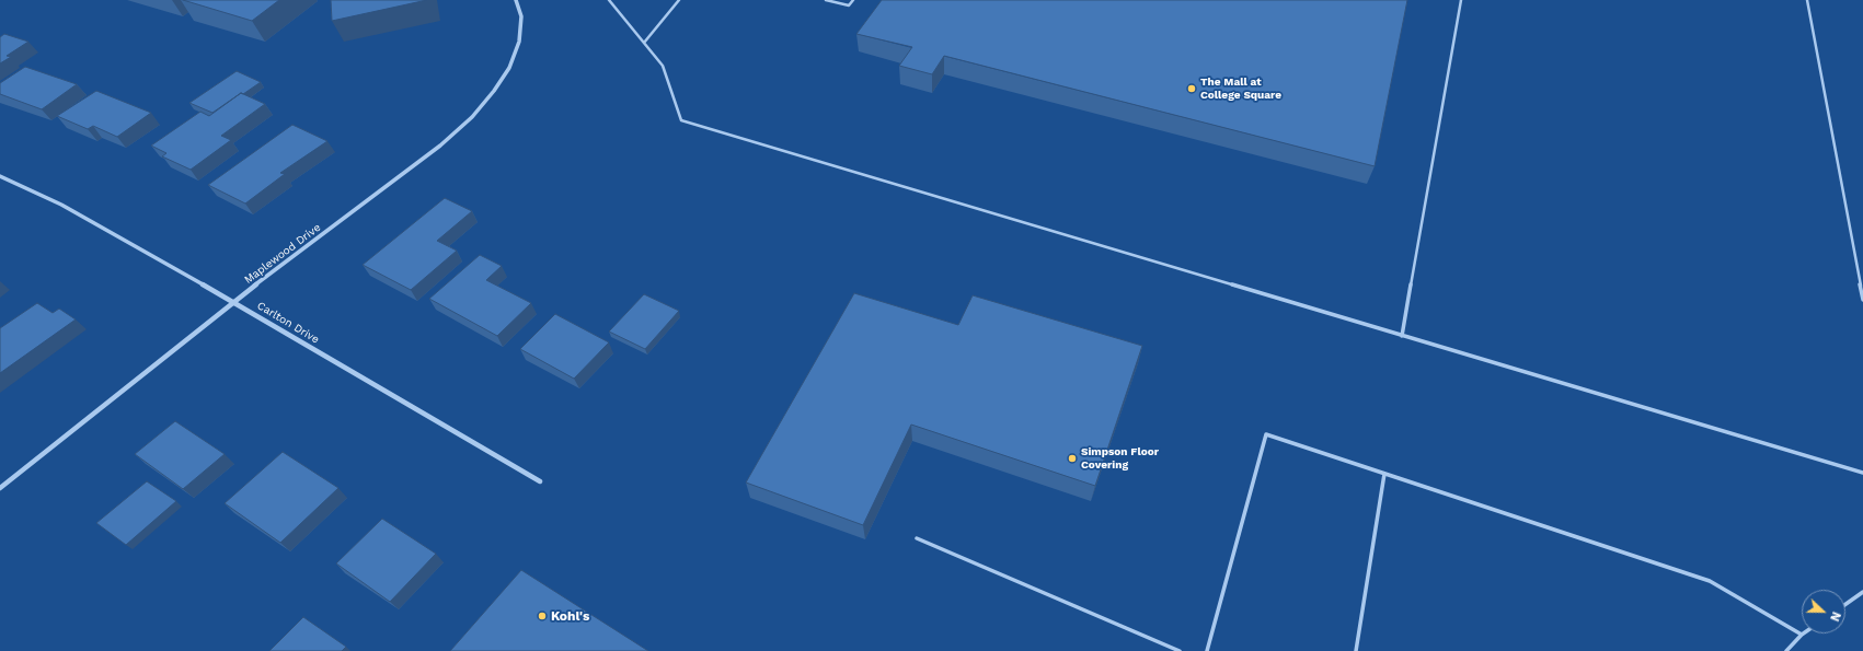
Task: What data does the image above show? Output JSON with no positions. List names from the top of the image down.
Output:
{
  "streets": {
    "street": ["Maplewood Drive", "Carlton Drive"]
  },
  "crossings": [
    ["Maplewood Drive", "Carlton Drive"]
  ],
  "places": ["The Mall at College Square", "Simpson Floor Covering", "Kohl's"],
  "north": "right"
}
